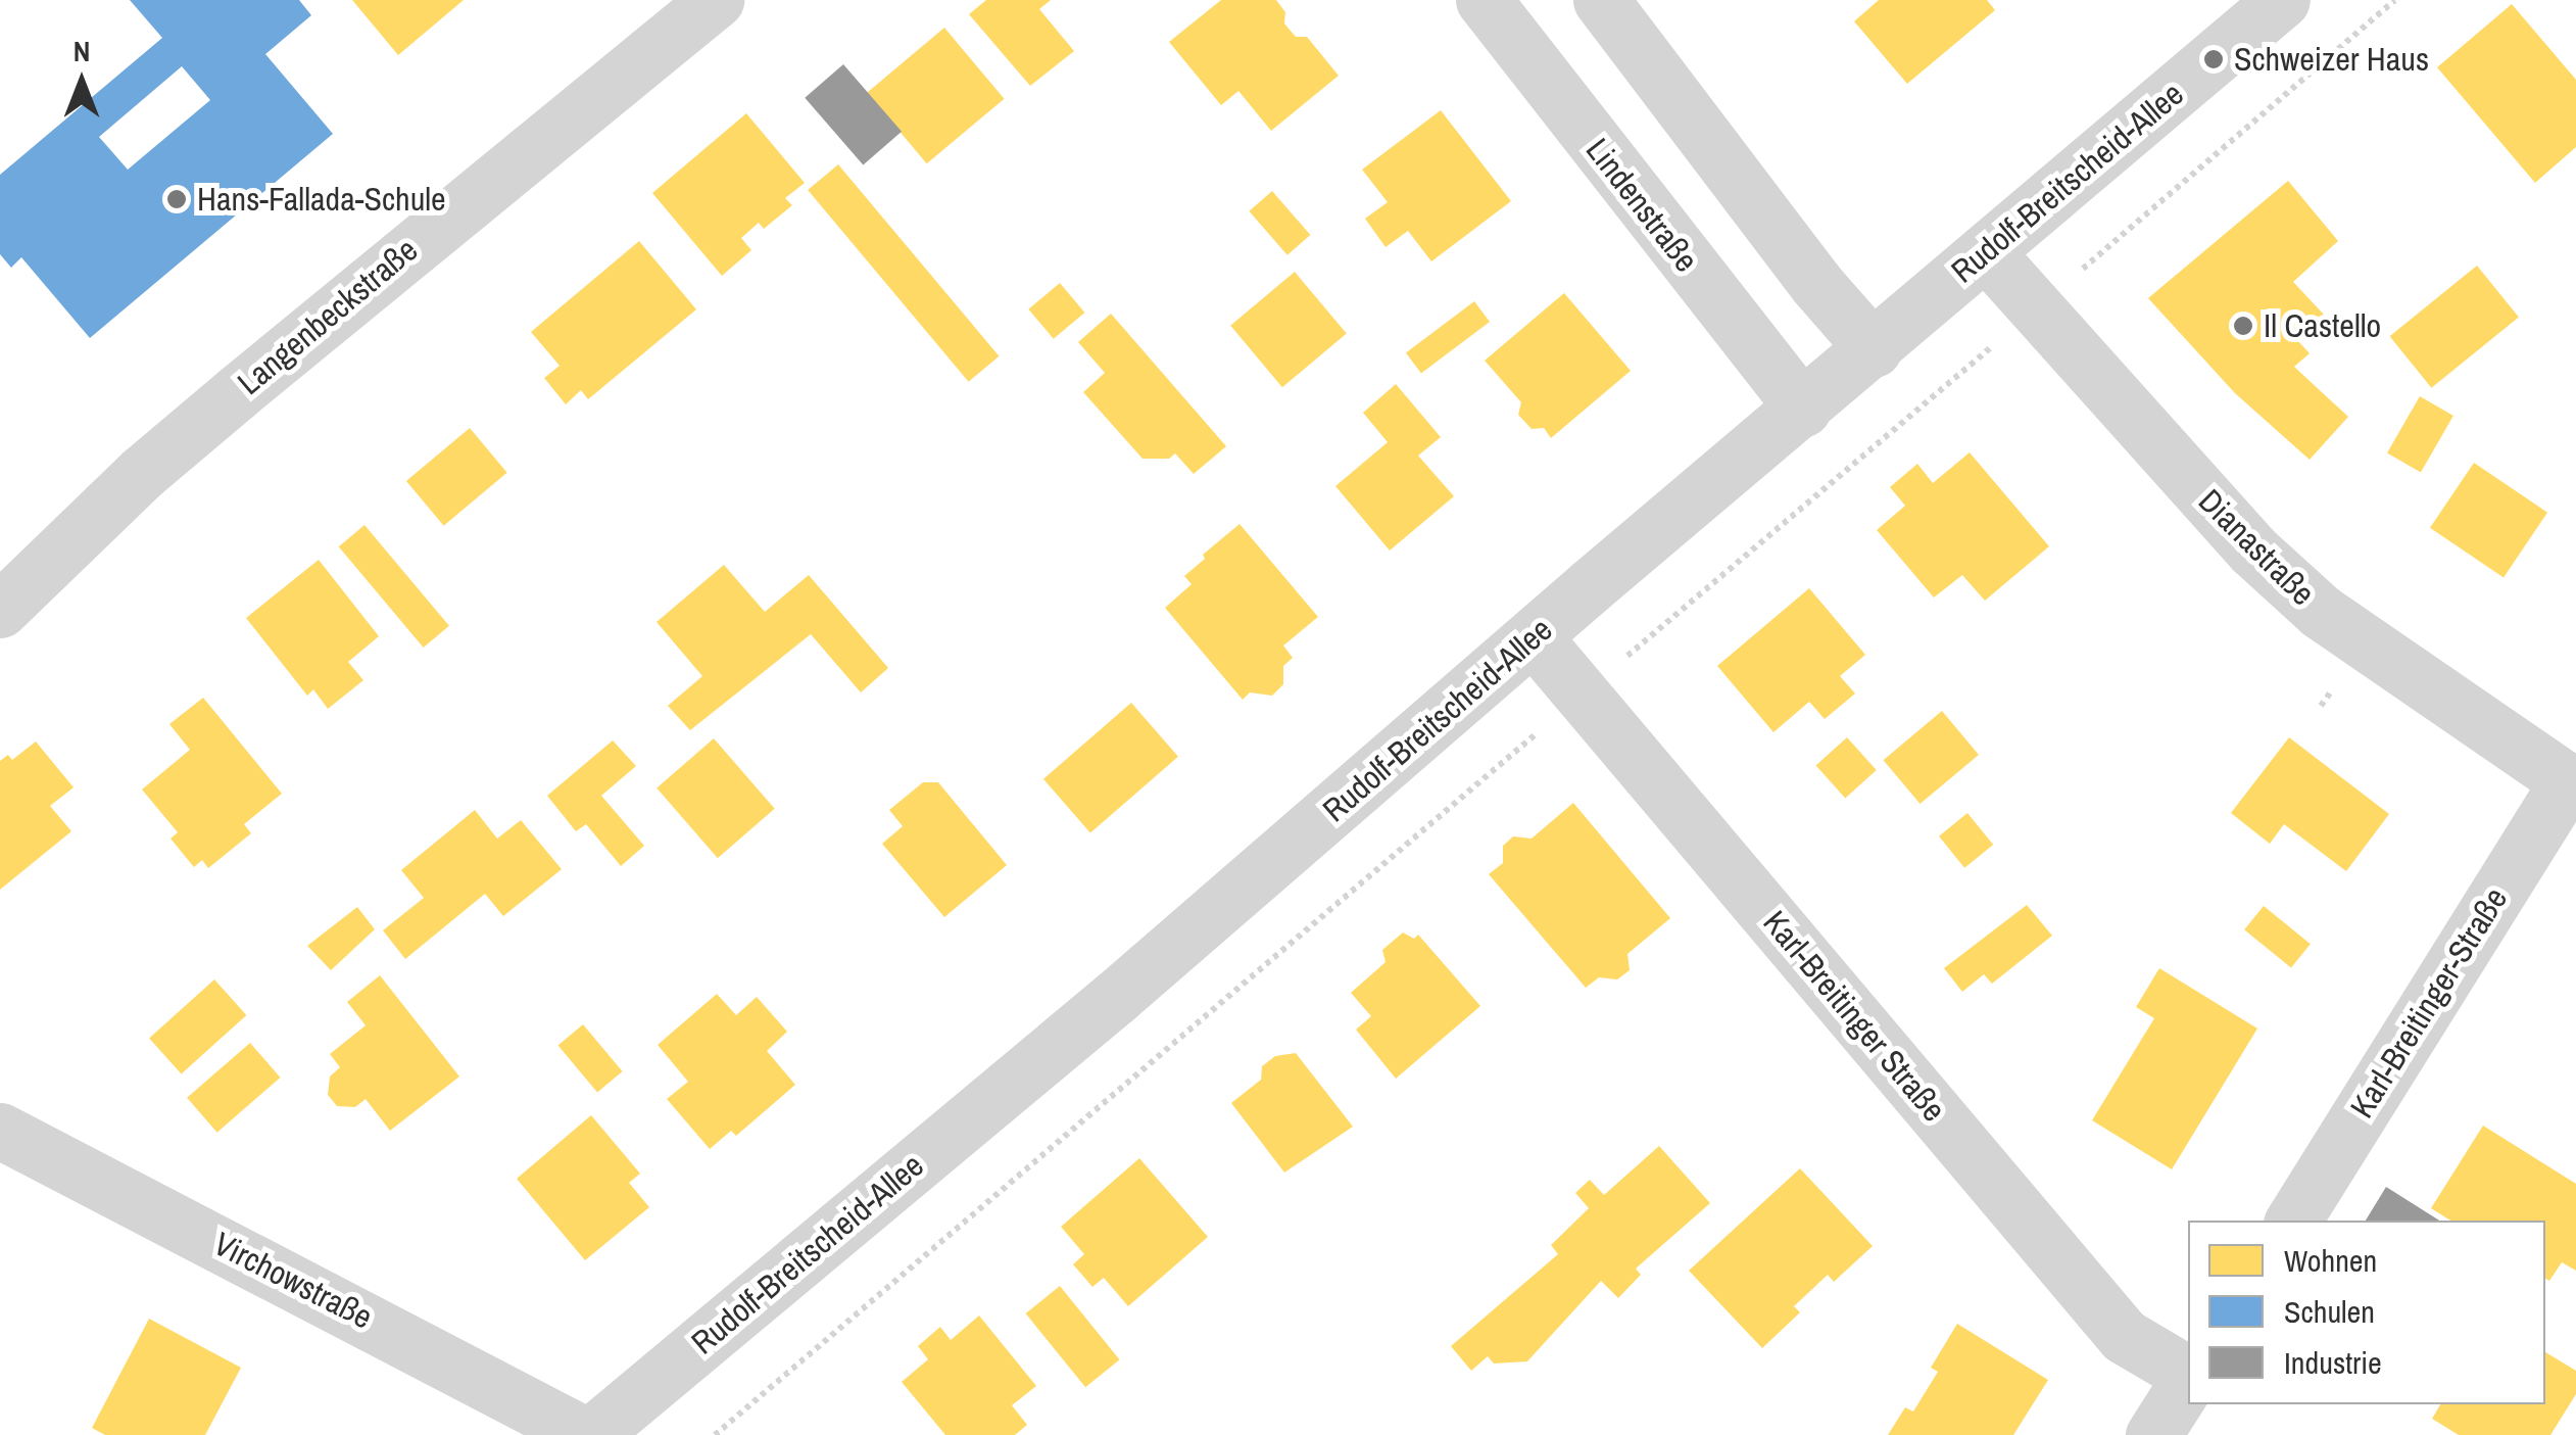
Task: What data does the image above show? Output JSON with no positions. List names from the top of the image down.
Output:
{
  "streets": {
    "street": [
      "Rudolf-Breitscheid-Allee",
      "Lindenstraße",
      "Langenbeckstraße",
      "Dianastraße",
      "Karl-Breitinger-Straße",
      "Karl-Breitinger Straße",
      "Virchowstraße"
    ]
  },
  "crossings": [
    ["Rudolf-Breitscheid-Allee", "Lindenstraße"],
    ["Rudolf-Breitscheid-Allee", "Dianastraße"],
    ["Rudolf-Breitscheid-Allee", "Karl-Breitinger Straße"],
    ["Rudolf-Breitscheid-Allee", "Virchowstraße"],
    ["Dianastraße", "Karl-Breitinger-Straße"]
  ],
  "places": ["Schweizer Haus", "Hans-Fallada-Schule", "Il Castello"],
  "legend": ["Wohnen", "Schulen", "Industrie"],
  "north": "top"
}
